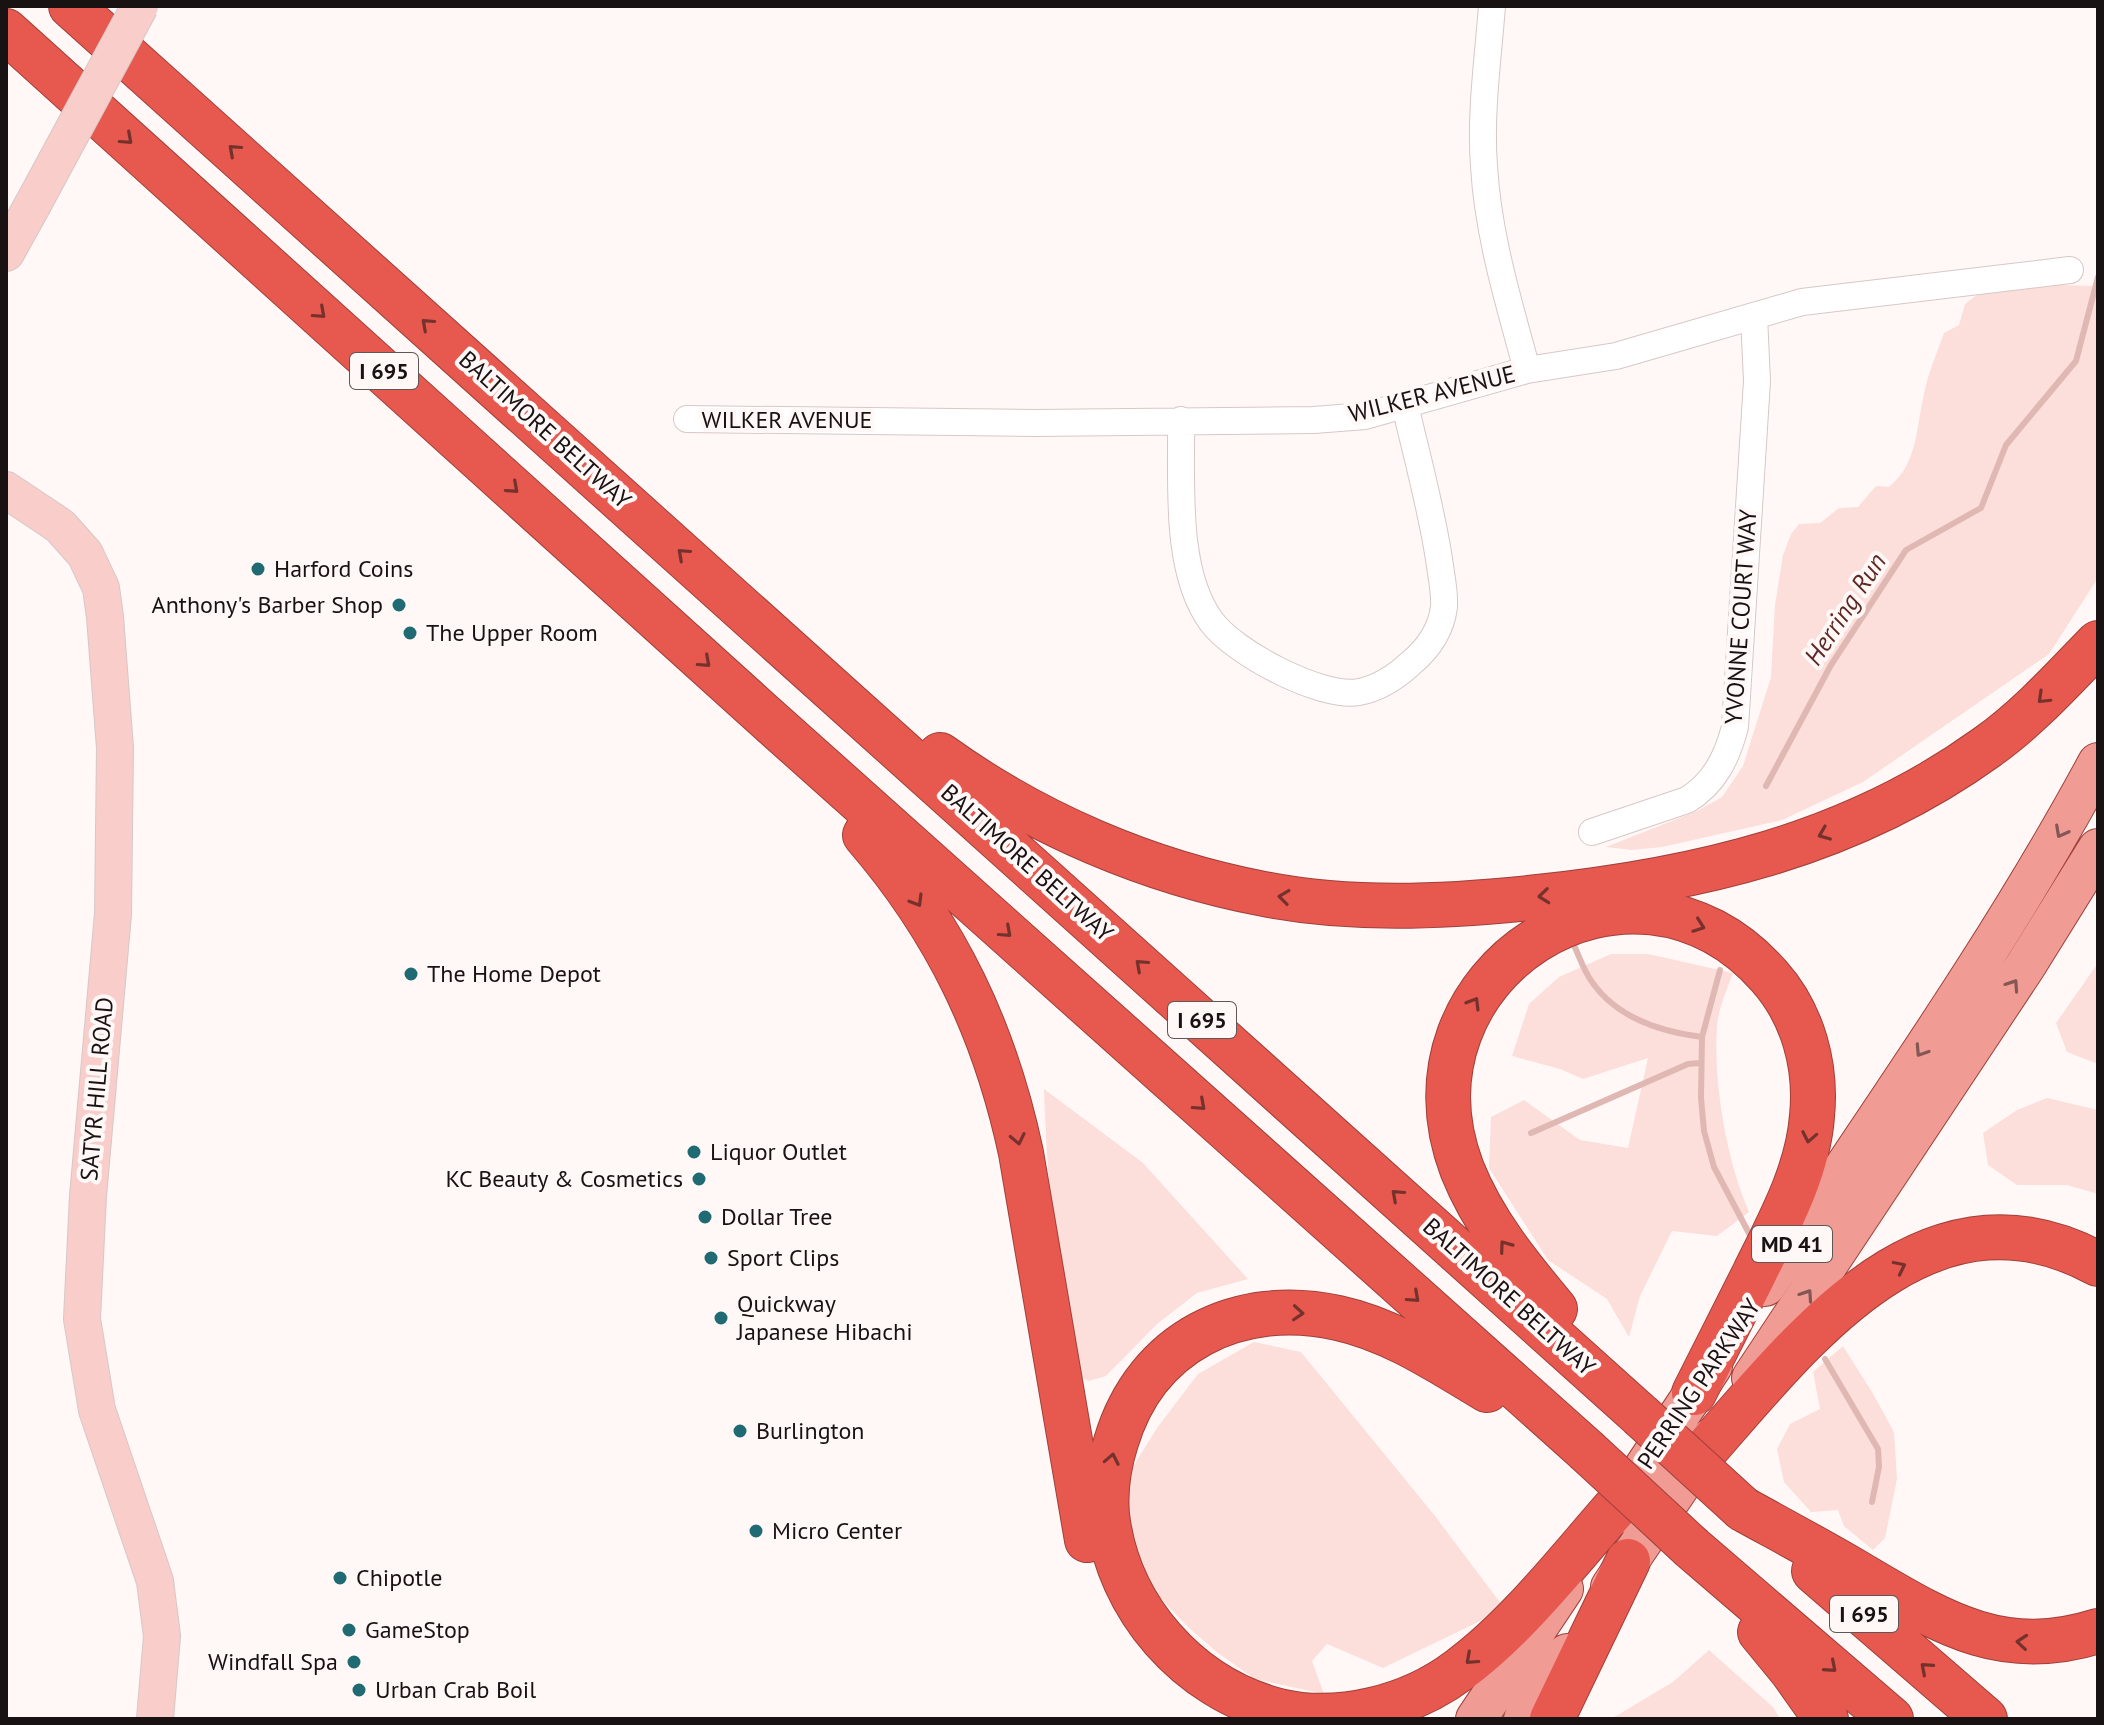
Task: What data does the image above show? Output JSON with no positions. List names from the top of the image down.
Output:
{
  "streets": {
    "highway": ["I 695", "BALTIMORE BELTWAY"],
    "main road": ["MD 41", "PERRING PARKWAY"],
    "street": ["WILKER AVENUE", "YVONNE COURT WAY", "SATYR HILL ROAD"]
  },
  "crossings": [
    ["WILKER AVENUE", "YVONNE COURT WAY"]
  ],
  "water": ["Herring Run"],
  "places": [
    "Harford Coins",
    "Anthony's Barber Shop",
    "The Upper Room",
    "The Home Depot",
    "Liquor Outlet",
    "KC Beauty & Cosmetics",
    "Dollar Tree",
    "Sport Clips",
    "Quickway Japanese Hibachi",
    "Burlington",
    "Micro Center",
    "Chipotle",
    "GameStop",
    "Windfall Spa",
    "Urban Crab Boil"
  ]
}
